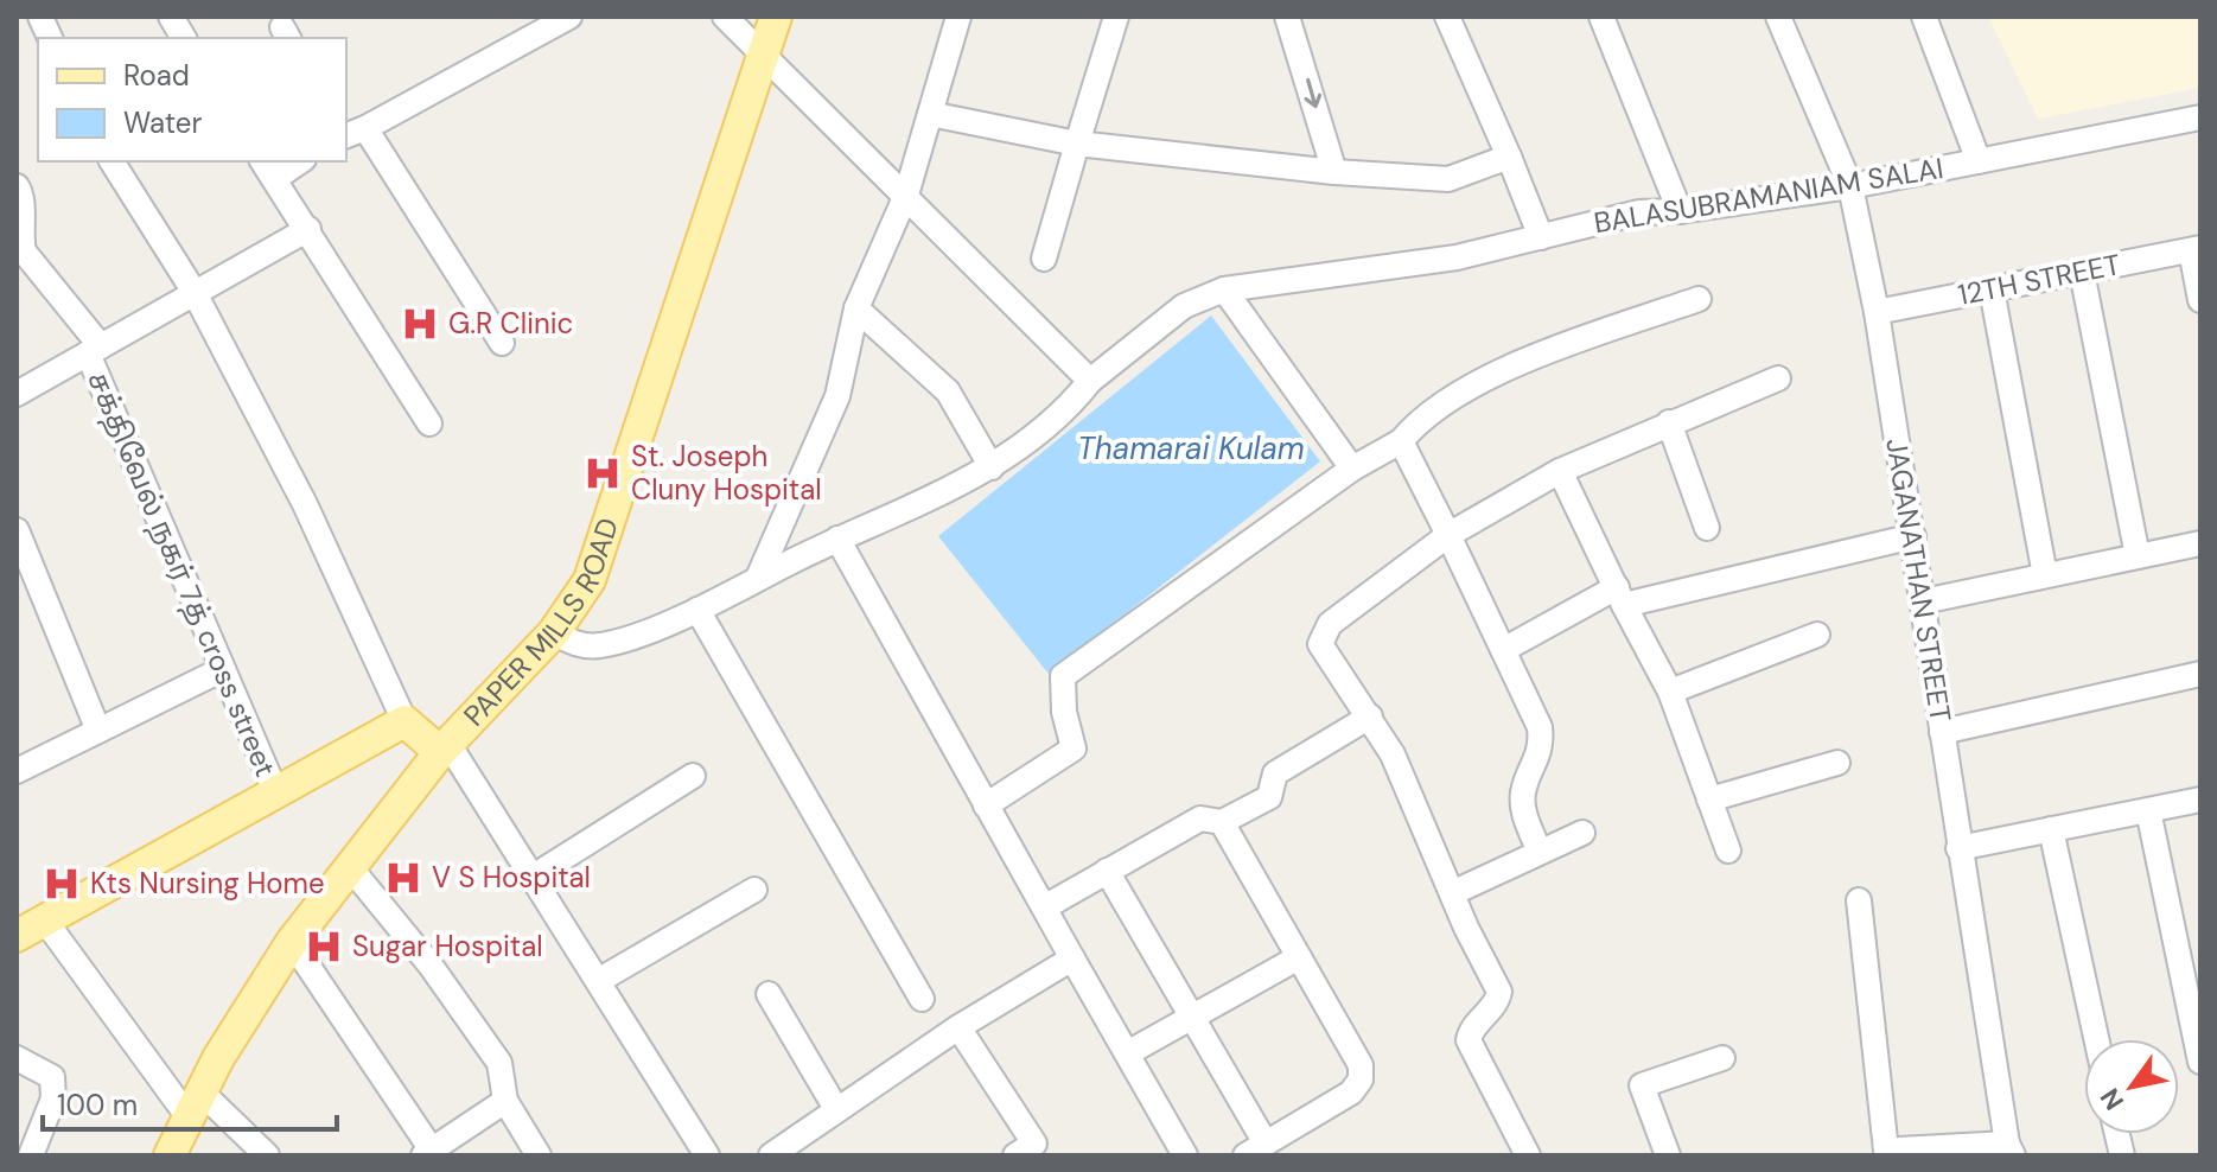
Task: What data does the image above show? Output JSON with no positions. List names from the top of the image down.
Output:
{
  "streets": {
    "main road": ["PAPER MILLS ROAD"],
    "street": [
      "BALASUBRAMANIAM SALAI",
      "12TH STREET",
      "சக்திவேல் நகர் 7த் cross street",
      "JAGANATHAN STREET"
    ]
  },
  "crossings": [
    ["BALASUBRAMANIAM SALAI", "JAGANATHAN STREET"],
    ["BALASUBRAMANIAM SALAI", "PAPER MILLS ROAD"],
    ["12TH STREET", "JAGANATHAN STREET"]
  ],
  "water": ["Thamarai Kulam"],
  "places": {
    "hospital": [
      "G.R Clinic",
      "St. Joseph Cluny Hospital",
      "V S Hospital",
      "Kts Nursing Home",
      "Sugar Hospital"
    ]
  },
  "legend": ["Road", "Water"],
  "scale_bar": "100 m",
  "north": "bottom left"
}
